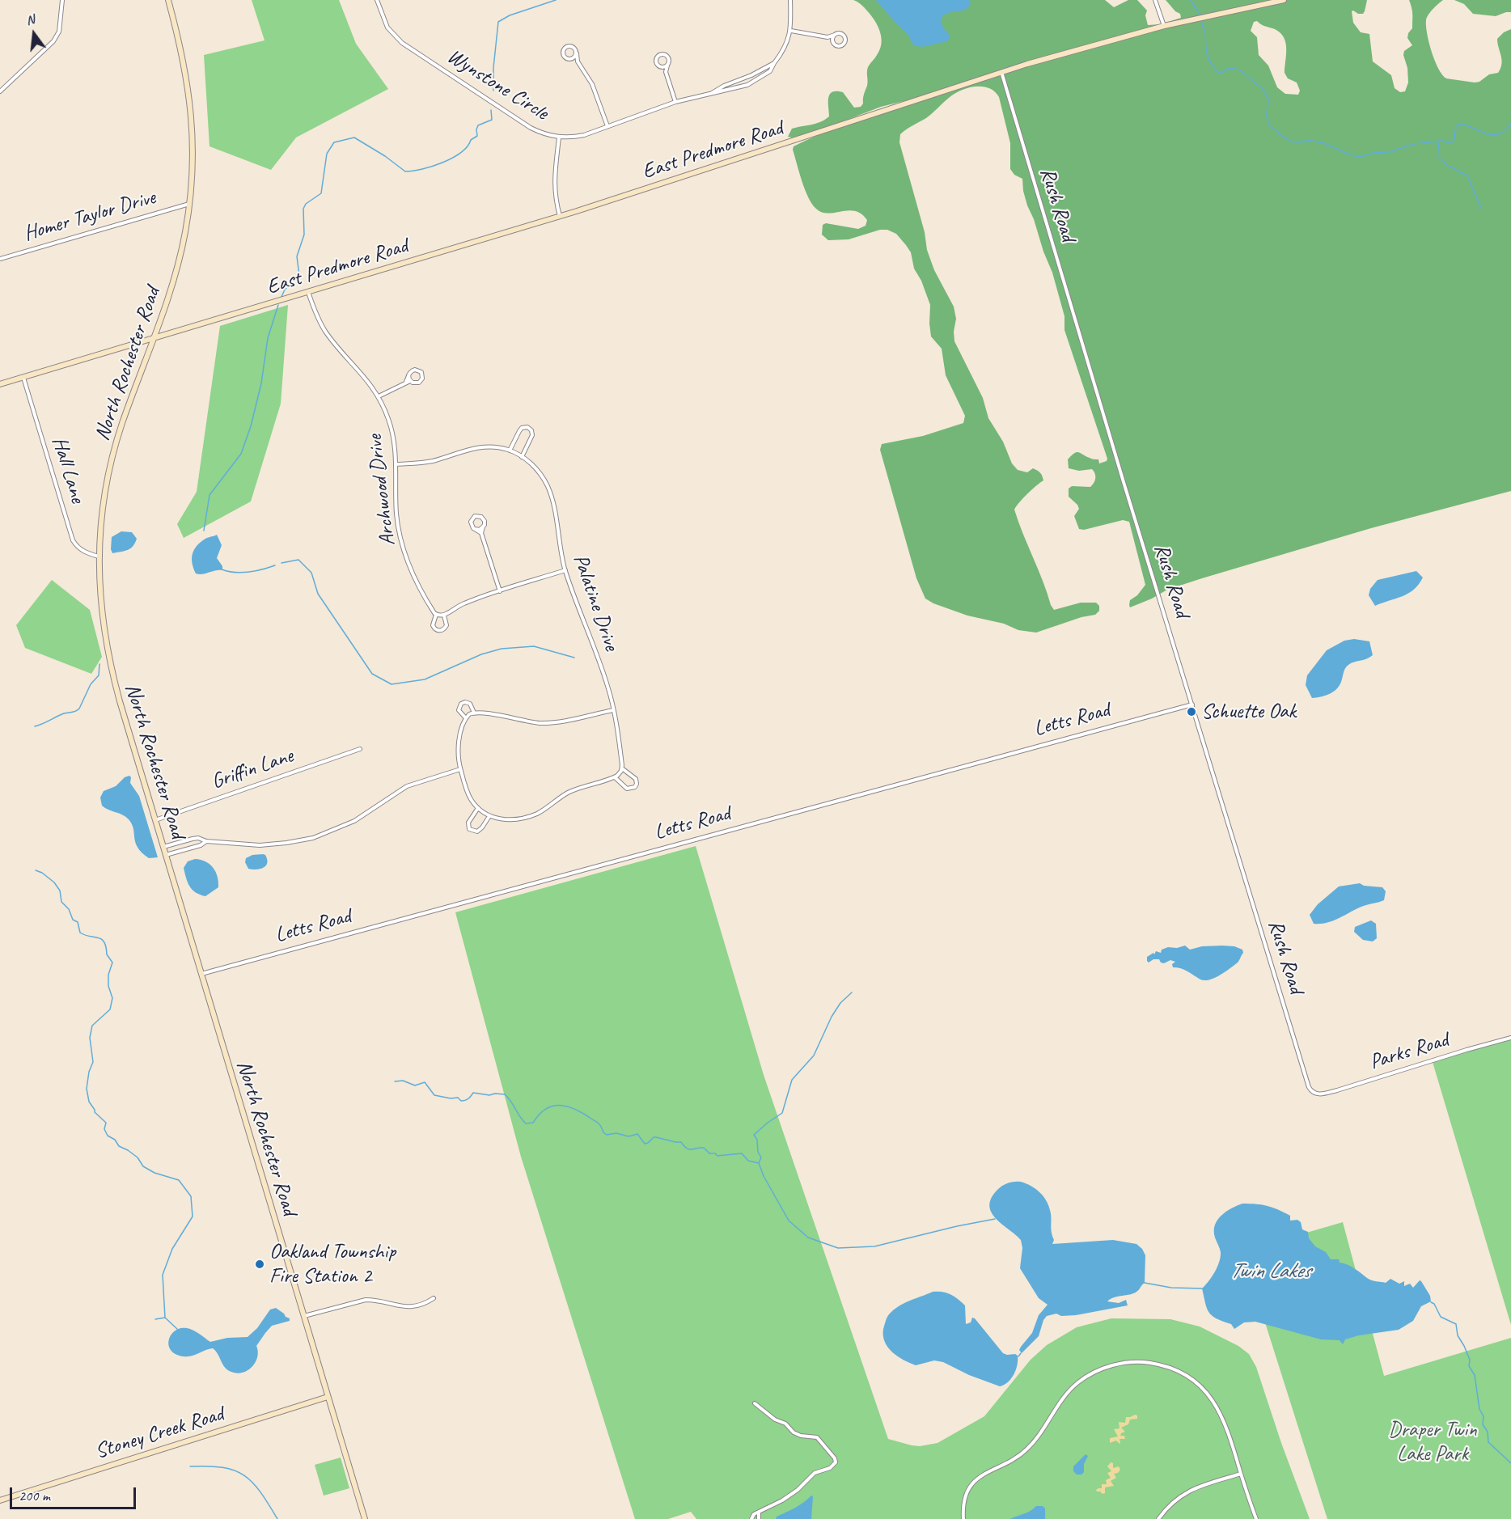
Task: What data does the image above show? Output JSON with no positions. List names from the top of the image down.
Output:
{
  "streets": {
    "street": [
      "Wynstone Circle",
      "East Predmore Road",
      "Rush Road",
      "Homer Taylor Drive",
      "North Rochester Road",
      "Hall Lane",
      "Archwood Drive",
      "Palatine Drive",
      "Letts Road",
      "Griffin Lane",
      "Parks Road",
      "Stoney Creek Road"
    ]
  },
  "crossings": [
    ["East Predmore Road", "Rush Road"],
    ["East Predmore Road", "North Rochester Road"],
    ["East Predmore Road", "Hall Lane"],
    ["East Predmore Road", "Archwood Drive"],
    ["Rush Road", "Letts Road"],
    ["Rush Road", "Parks Road"],
    ["Homer Taylor Drive", "North Rochester Road"],
    ["North Rochester Road", "Hall Lane"],
    ["North Rochester Road", "Letts Road"],
    ["North Rochester Road", "Griffin Lane"],
    ["North Rochester Road", "Stoney Creek Road"],
    ["Archwood Drive", "Palatine Drive"]
  ],
  "water": ["Twin Lakes"],
  "parks": ["Draper Twin Lake Park"],
  "places": ["Schuette Oak", "Oakland Township Fire Station 2"],
  "scale_bar": "200 m",
  "north": "top"
}
